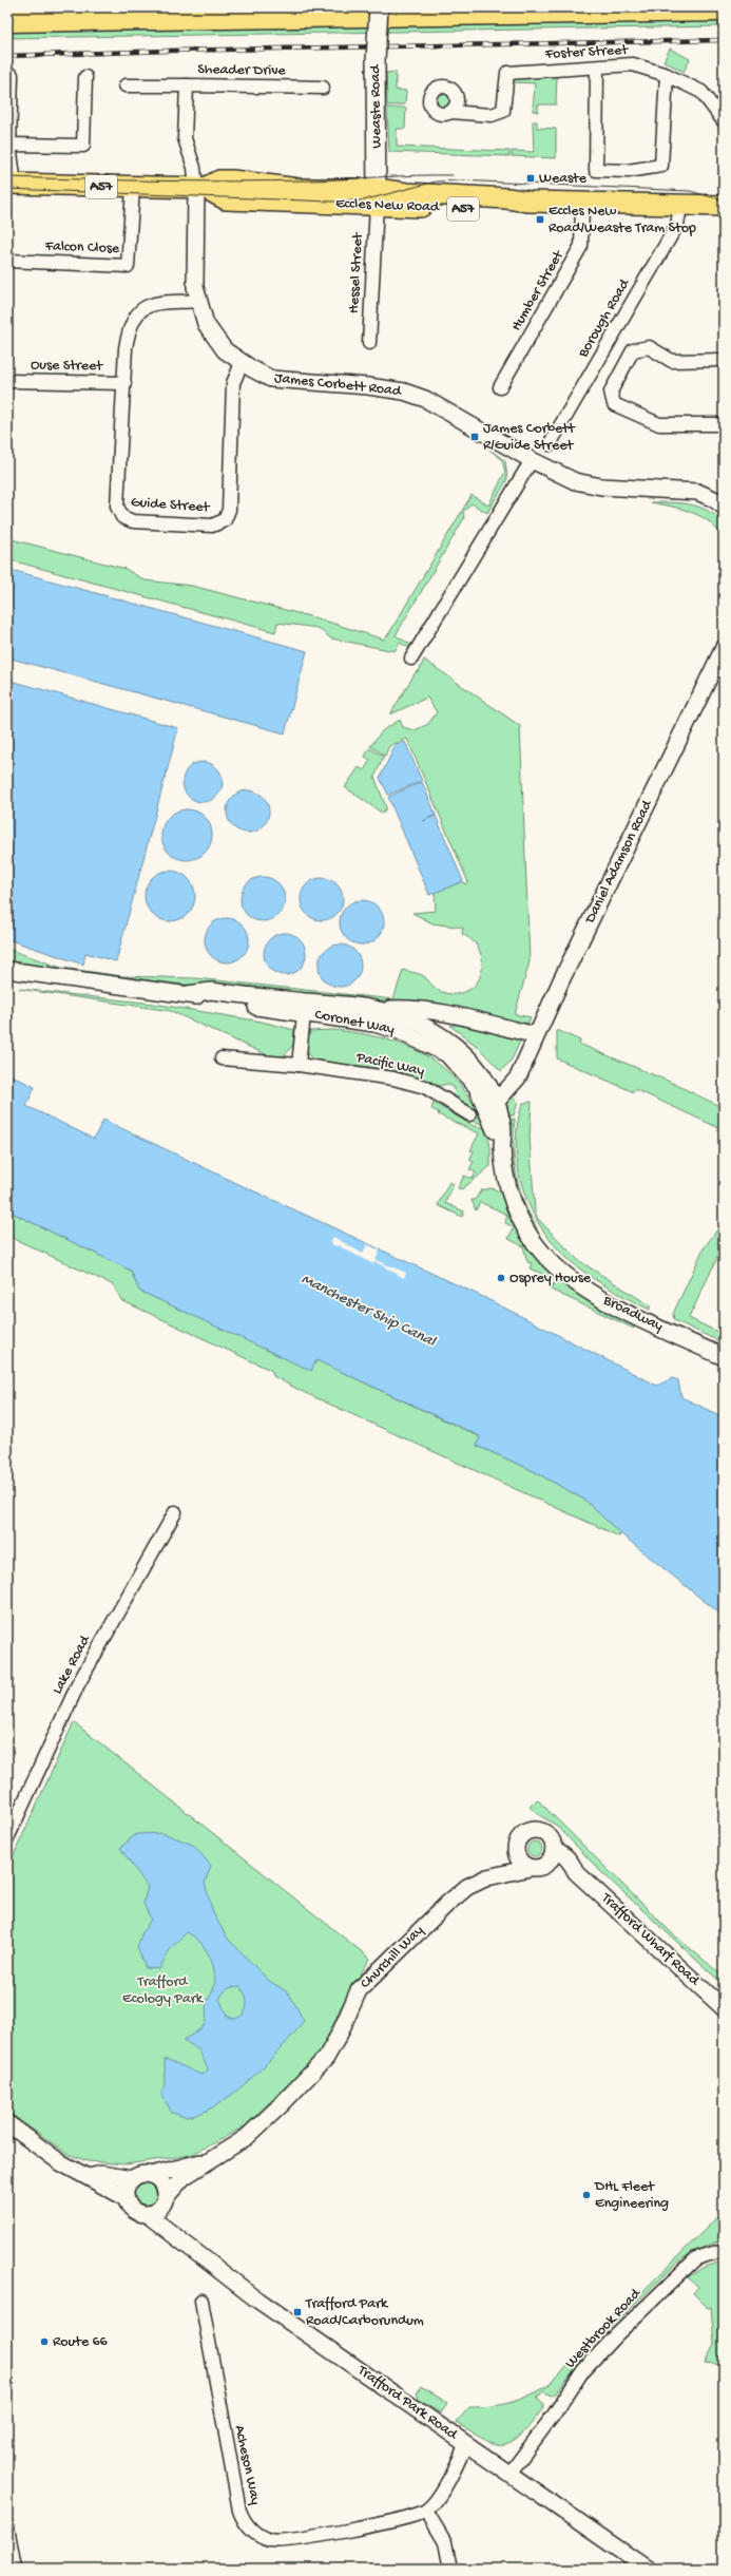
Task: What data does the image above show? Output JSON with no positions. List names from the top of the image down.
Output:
{
  "streets": {
    "main road": ["Weaste Road", "A57", "Eccles New Road"],
    "street": [
      "Foster Street",
      "Sheader Drive",
      "Falcon Close",
      "Hessel Street",
      "Humber Street",
      "Borough Road",
      "Ouse Street",
      "James Corbett Road",
      "Guide Street",
      "Daniel Adamson Road",
      "Coronet Way",
      "Pacific Way",
      "Broadway",
      "Lake Road",
      "Trafford Wharf Road",
      "Churchill Way",
      "Westbrook Road",
      "Trafford Park Road",
      "Acheson Way"
    ]
  },
  "crossings": [
    ["Sheader Drive", "Eccles New Road"],
    ["Sheader Drive", "James Corbett Road"],
    ["Weaste Road", "Eccles New Road"],
    ["Weaste Road", "Hessel Street"],
    ["Eccles New Road", "Falcon Close"],
    ["Eccles New Road", "Hessel Street"],
    ["Eccles New Road", "Humber Street"],
    ["Eccles New Road", "Borough Road"],
    ["Eccles New Road", "James Corbett Road"],
    ["Ouse Street", "Guide Street"],
    ["James Corbett Road", "Guide Street"],
    ["Daniel Adamson Road", "Coronet Way"],
    ["Coronet Way", "Broadway"],
    ["Trafford Wharf Road", "Churchill Way"],
    ["Churchill Way", "Trafford Park Road"],
    ["Westbrook Road", "Trafford Park Road"]
  ],
  "water": ["Manchester Ship Canal"],
  "parks": ["Trafford Ecology Park"],
  "places": {
    "transit": [
      "Weaste",
      "Eccles New Road/Weaste Tram Stop",
      "James Corbett R/Guide Street",
      "Trafford Park Road/Carborundum"
    ],
    "other": ["Osprey House", "DHL Fleet Engineering", "Route 66"]
  }
}
